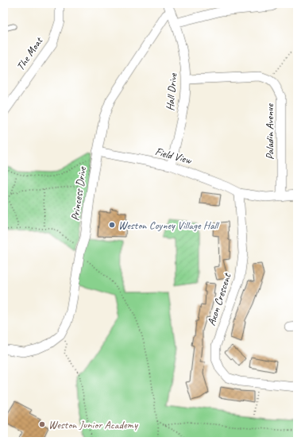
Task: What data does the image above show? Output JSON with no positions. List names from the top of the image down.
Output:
{
  "streets": {
    "street": [
      "The Moat",
      "Hall Drive",
      "Paladin Avenue",
      "Field View",
      "Princess Drive",
      "Axon Crescent"
    ]
  },
  "crossings": [
    ["Hall Drive", "Field View"],
    ["Hall Drive", "Princess Drive"],
    ["Field View", "Princess Drive"],
    ["Field View", "Axon Crescent"]
  ],
  "places": ["Weston Coyney Village Hall", "Weston Junior Academy"]
}
